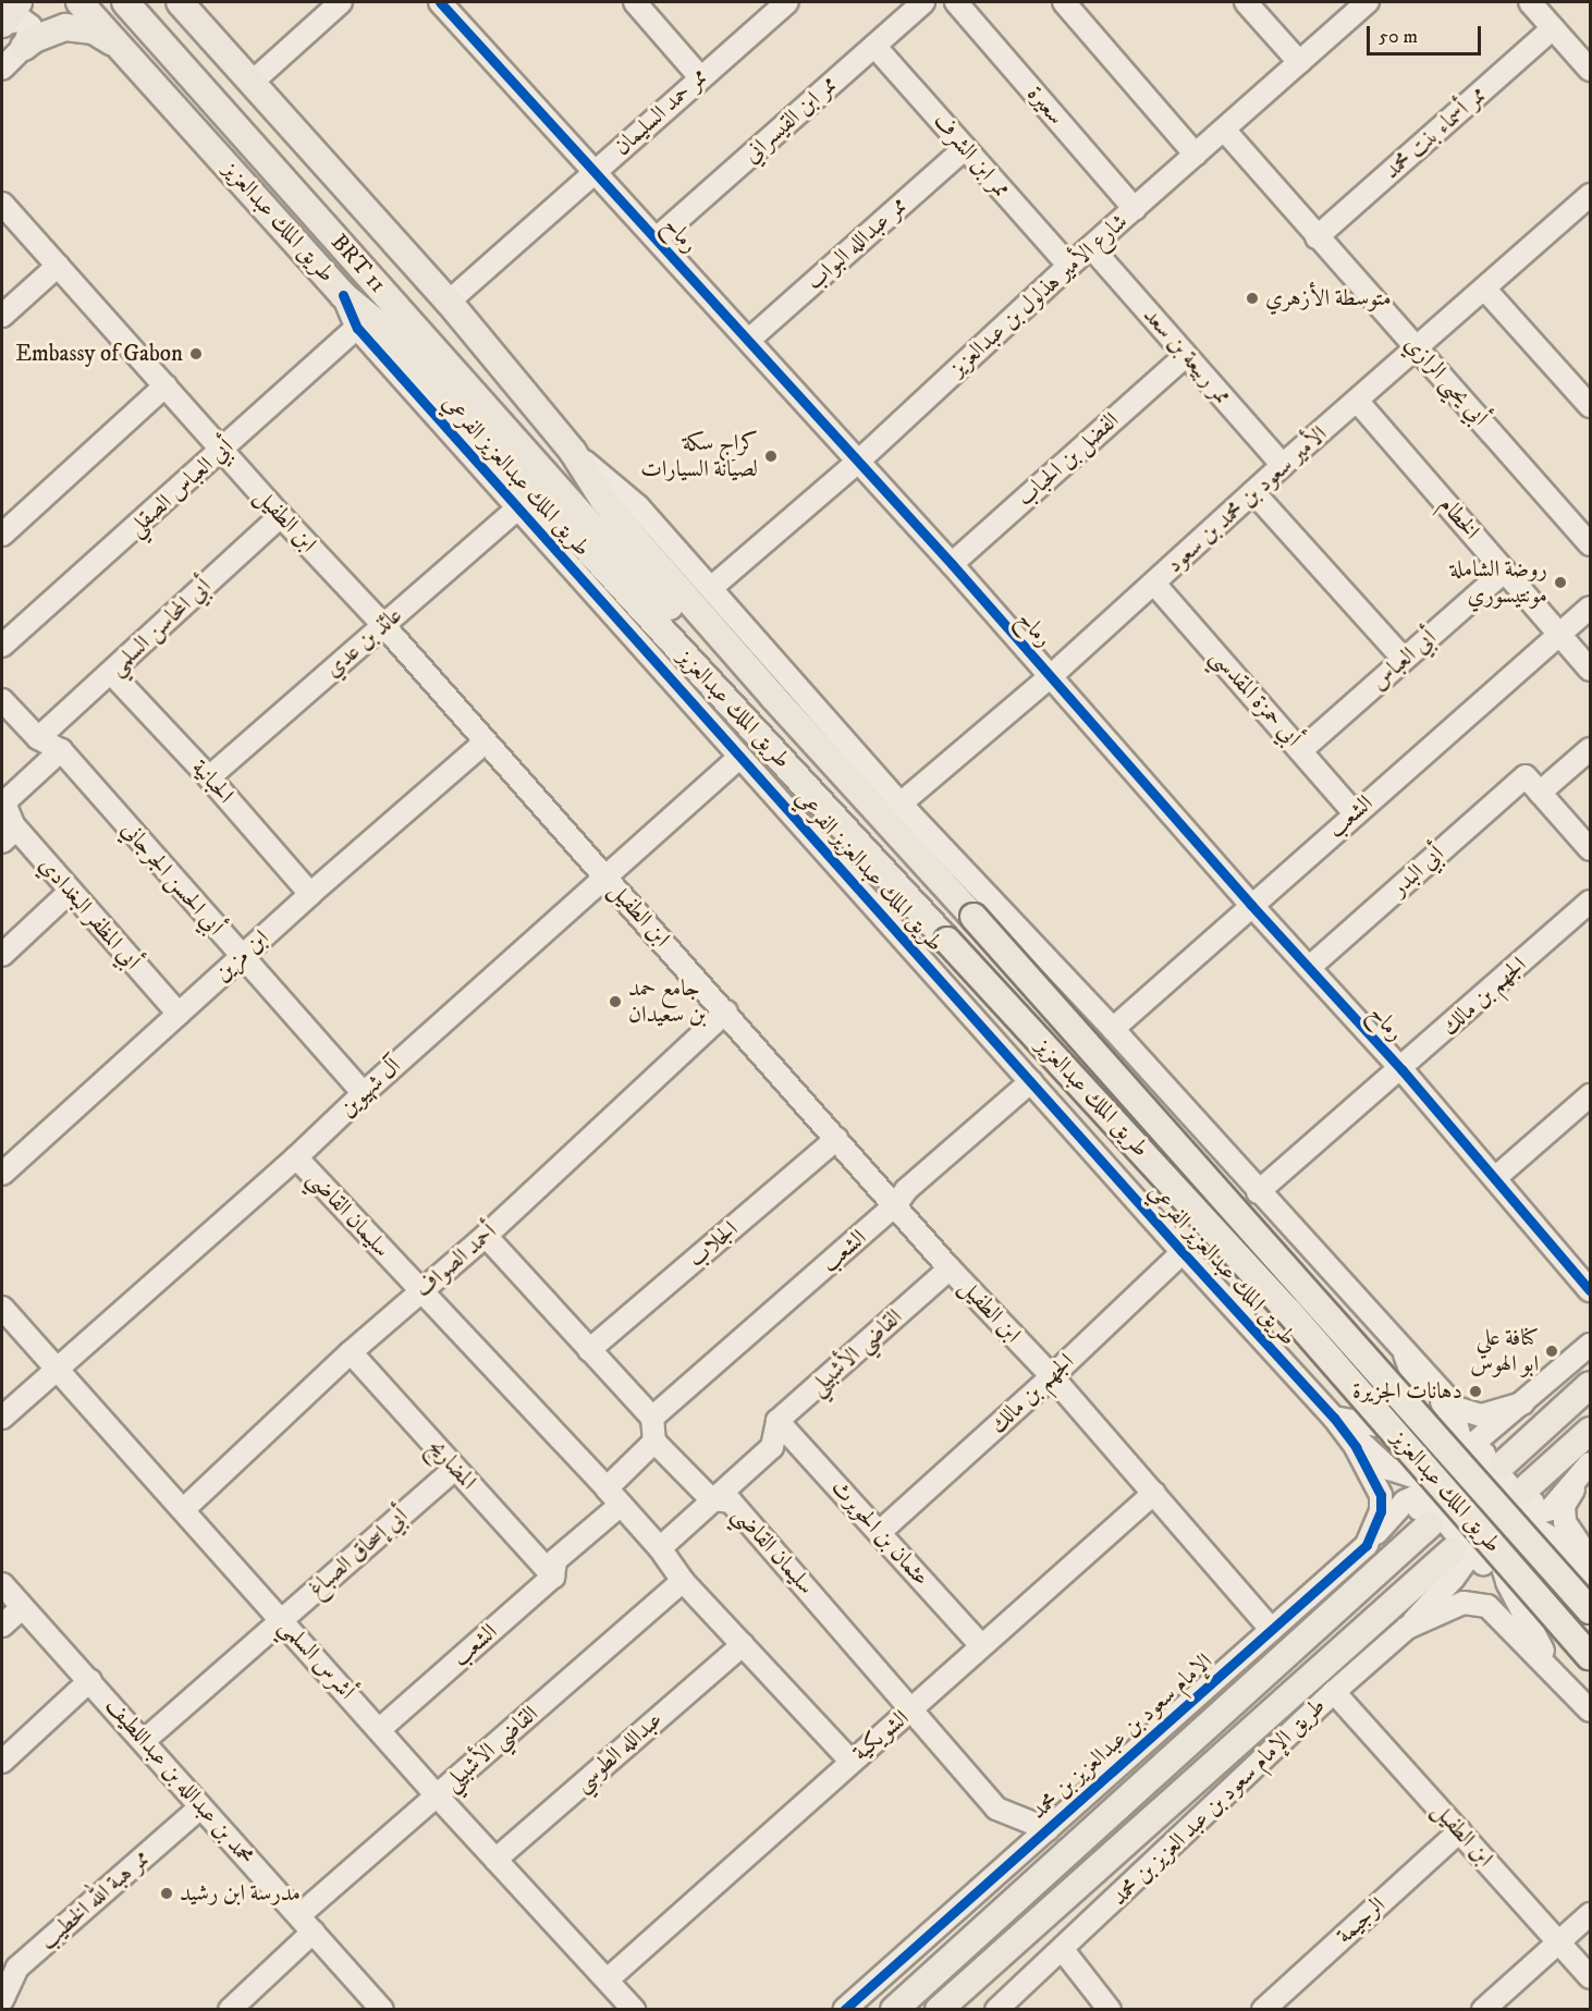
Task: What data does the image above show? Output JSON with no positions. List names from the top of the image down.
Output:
{
  "streets": {
    "main road": ["طريق الملك عبدالعزيز", "BRT 11"],
    "street": [
      "سعيرة",
      "ممر حمد السليمان",
      "ممر ابن القيسراني",
      "ممر أسماء بنت محمد",
      "ممر ابن الشرف",
      "رماح",
      "ممر عبدالله البواب",
      "شارع الأمير هذلول بن عبدالعزيز",
      "ممر ربيعة بن سعد",
      "أبي يحيى الرازي",
      "الفضل بن الحباب",
      "طريق الملك عبدالعزيز الفرعي",
      "أبي العباس الصقلي",
      "الأمير سعود بن محمد بن سعود",
      "الخطام",
      "ابن الطفيل",
      "أبي المحاسن السلمي",
      "عائذ بن عدي",
      "أبي العباس",
      "أبي حمزة المقدسي",
      "الحبانية",
      "الشعب",
      "أبي البدر",
      "أبي الحسن الجرجاني",
      "أبي المظفر البغدادي",
      "ابن مزين",
      "الجهم بن مالك",
      "آل شهيوين",
      "سليمان القاضي",
      "الجلاب",
      "أحمد الصواف",
      "القاضي الأشبيلي",
      "المضاريح",
      "عثمان بن الحويرث",
      "أبي إسحاق الصباغ",
      "أشرس السلمي",
      "الشويكية",
      "الإمام سعود بن عبدالعزيز بن محمد",
      "عبدالله الطوسي",
      "محمد بن عبدالله بن عبداللطيف",
      "طريق الإمام سعود بن عبد العزيز بن محمد",
      "ممر هبة الله الخطيب",
      "الرجيمة"
    ]
  },
  "crossings": [
    ["سعيرة", "شارع الأمير هذلول بن عبدالعزيز"],
    ["ممر حمد السليمان", "طريق الملك عبدالعزيز"],
    ["ممر حمد السليمان", "رماح"],
    ["ممر ابن القيسراني", "ممر ابن الشرف"],
    ["ممر ابن القيسراني", "رماح"],
    ["ممر أسماء بنت محمد", "أبي يحيى الرازي"],
    ["ممر ابن الشرف", "ممر عبدالله البواب"],
    ["ممر ابن الشرف", "شارع الأمير هذلول بن عبدالعزيز"],
    ["طريق الملك عبدالعزيز", "BRT 11"],
    ["طريق الملك عبدالعزيز", "طريق الملك عبدالعزيز الفرعي"],
    ["رماح", "ممر عبدالله البواب"],
    ["رماح", "شارع الأمير هذلول بن عبدالعزيز"],
    ["رماح", "الفضل بن الحباب"],
    ["رماح", "الأمير سعود بن محمد بن سعود"],
    ["رماح", "الشعب"],
    ["رماح", "أبي البدر"],
    ["رماح", "الجهم بن مالك"],
    ["شارع الأمير هذلول بن عبدالعزيز", "ممر ربيعة بن سعد"],
    ["شارع الأمير هذلول بن عبدالعزيز", "أبي يحيى الرازي"],
    ["ممر ربيعة بن سعد", "الفضل بن الحباب"],
    ["ممر ربيعة بن سعد", "الأمير سعود بن محمد بن سعود"],
    ["أبي يحيى الرازي", "الأمير سعود بن محمد بن سعود"],
    ["طريق الملك عبدالعزيز الفرعي", "أبي العباس الصقلي"],
    ["طريق الملك عبدالعزيز الفرعي", "عائذ بن عدي"],
    ["طريق الملك عبدالعزيز الفرعي", "الشعب"],
    ["طريق الملك عبدالعزيز الفرعي", "الجهم بن مالك"],
    ["طريق الملك عبدالعزيز الفرعي", "آل شهيوين"],
    ["طريق الملك عبدالعزيز الفرعي", "الإمام سعود بن عبدالعزيز بن محمد"],
    ["أبي العباس الصقلي", "ابن الطفيل"],
    ["الأمير سعود بن محمد بن سعود", "الخطام"],
    ["الأمير سعود بن محمد بن سعود", "أبي حمزة المقدسي"],
    ["الخطام", "أبي العباس"],
    ["الخطام", "الشعب"],
    ["ابن الطفيل", "أبي المحاسن السلمي"],
    ["ابن الطفيل", "عائذ بن عدي"],
    ["ابن الطفيل", "الشعب"],
    ["ابن الطفيل", "ابن مزين"],
    ["ابن الطفيل", "الجهم بن مالك"],
    ["ابن الطفيل", "آل شهيوين"],
    ["ابن الطفيل", "الجلاب"],
    ["ابن الطفيل", "أحمد الصواف"],
    ["ابن الطفيل", "القاضي الأشبيلي"],
    ["ابن الطفيل", "الشويكية"],
    ["ابن الطفيل", "الإمام سعود بن عبدالعزيز بن محمد"],
    ["ابن الطفيل", "طريق الإمام سعود بن عبد العزيز بن محمد"],
    ["ابن الطفيل", "الرجيمة"],
    ["أبي المحاسن السلمي", "الحبانية"],
    ["أبي المحاسن السلمي", "أبي الحسن الجرجاني"],
    ["عائذ بن عدي", "الحبانية"],
    ["أبي العباس", "أبي حمزة المقدسي"],
    ["أبي حمزة المقدسي", "الشعب"],
    ["الحبانية", "ابن مزين"],
    ["الشعب", "سليمان القاضي"],
    ["الشعب", "المضاريح"],
    ["الشعب", "أشرس السلمي"],
    ["أبي الحسن الجرجاني", "ابن مزين"],
    ["أبي الحسن الجرجاني", "آل شهيوين"],
    ["أبي المظفر البغدادي", "ابن مزين"],
    ["الجهم بن مالك", "عثمان بن الحويرث"],
    ["آل شهيوين", "سليمان القاضي"],
    ["آل شهيوين", "أشرس السلمي"],
    ["سليمان القاضي", "أحمد الصواف"],
    ["سليمان القاضي", "القاضي الأشبيلي"],
    ["سليمان القاضي", "الشويكية"],
    ["سليمان القاضي", "الإمام سعود بن عبدالعزيز بن محمد"],
    ["سليمان القاضي", "عبدالله الطوسي"],
    ["أحمد الصواف", "المضاريح"],
    ["أحمد الصواف", "أشرس السلمي"],
    ["القاضي الأشبيلي", "عثمان بن الحويرث"],
    ["القاضي الأشبيلي", "أشرس السلمي"],
    ["القاضي الأشبيلي", "محمد بن عبدالله بن عبداللطيف"],
    ["المضاريح", "أبي إسحاق الصباغ"],
    ["عثمان بن الحويرث", "الشويكية"],
    ["أبي إسحاق الصباغ", "أشرس السلمي"],
    ["أبي إسحاق الصباغ", "محمد بن عبدالله بن عبداللطيف"],
    ["أشرس السلمي", "الشويكية"],
    ["أشرس السلمي", "عبدالله الطوسي"],
    ["محمد بن عبدالله بن عبداللطيف", "ممر هبة الله الخطيب"]
  ],
  "places": [
    "متوسطة الأزهري",
    "Embassy of Gabon",
    "كراج سكة لصيانة السيارات",
    "روضة الشاملة مونتيسوري",
    "جامع حمد بن سعيدان",
    "كنافة علي ابو الهوس",
    "دهانات الجزيرة",
    "مدرسة ابن رشيد"
  ],
  "scale_bar": "50 m"
}
